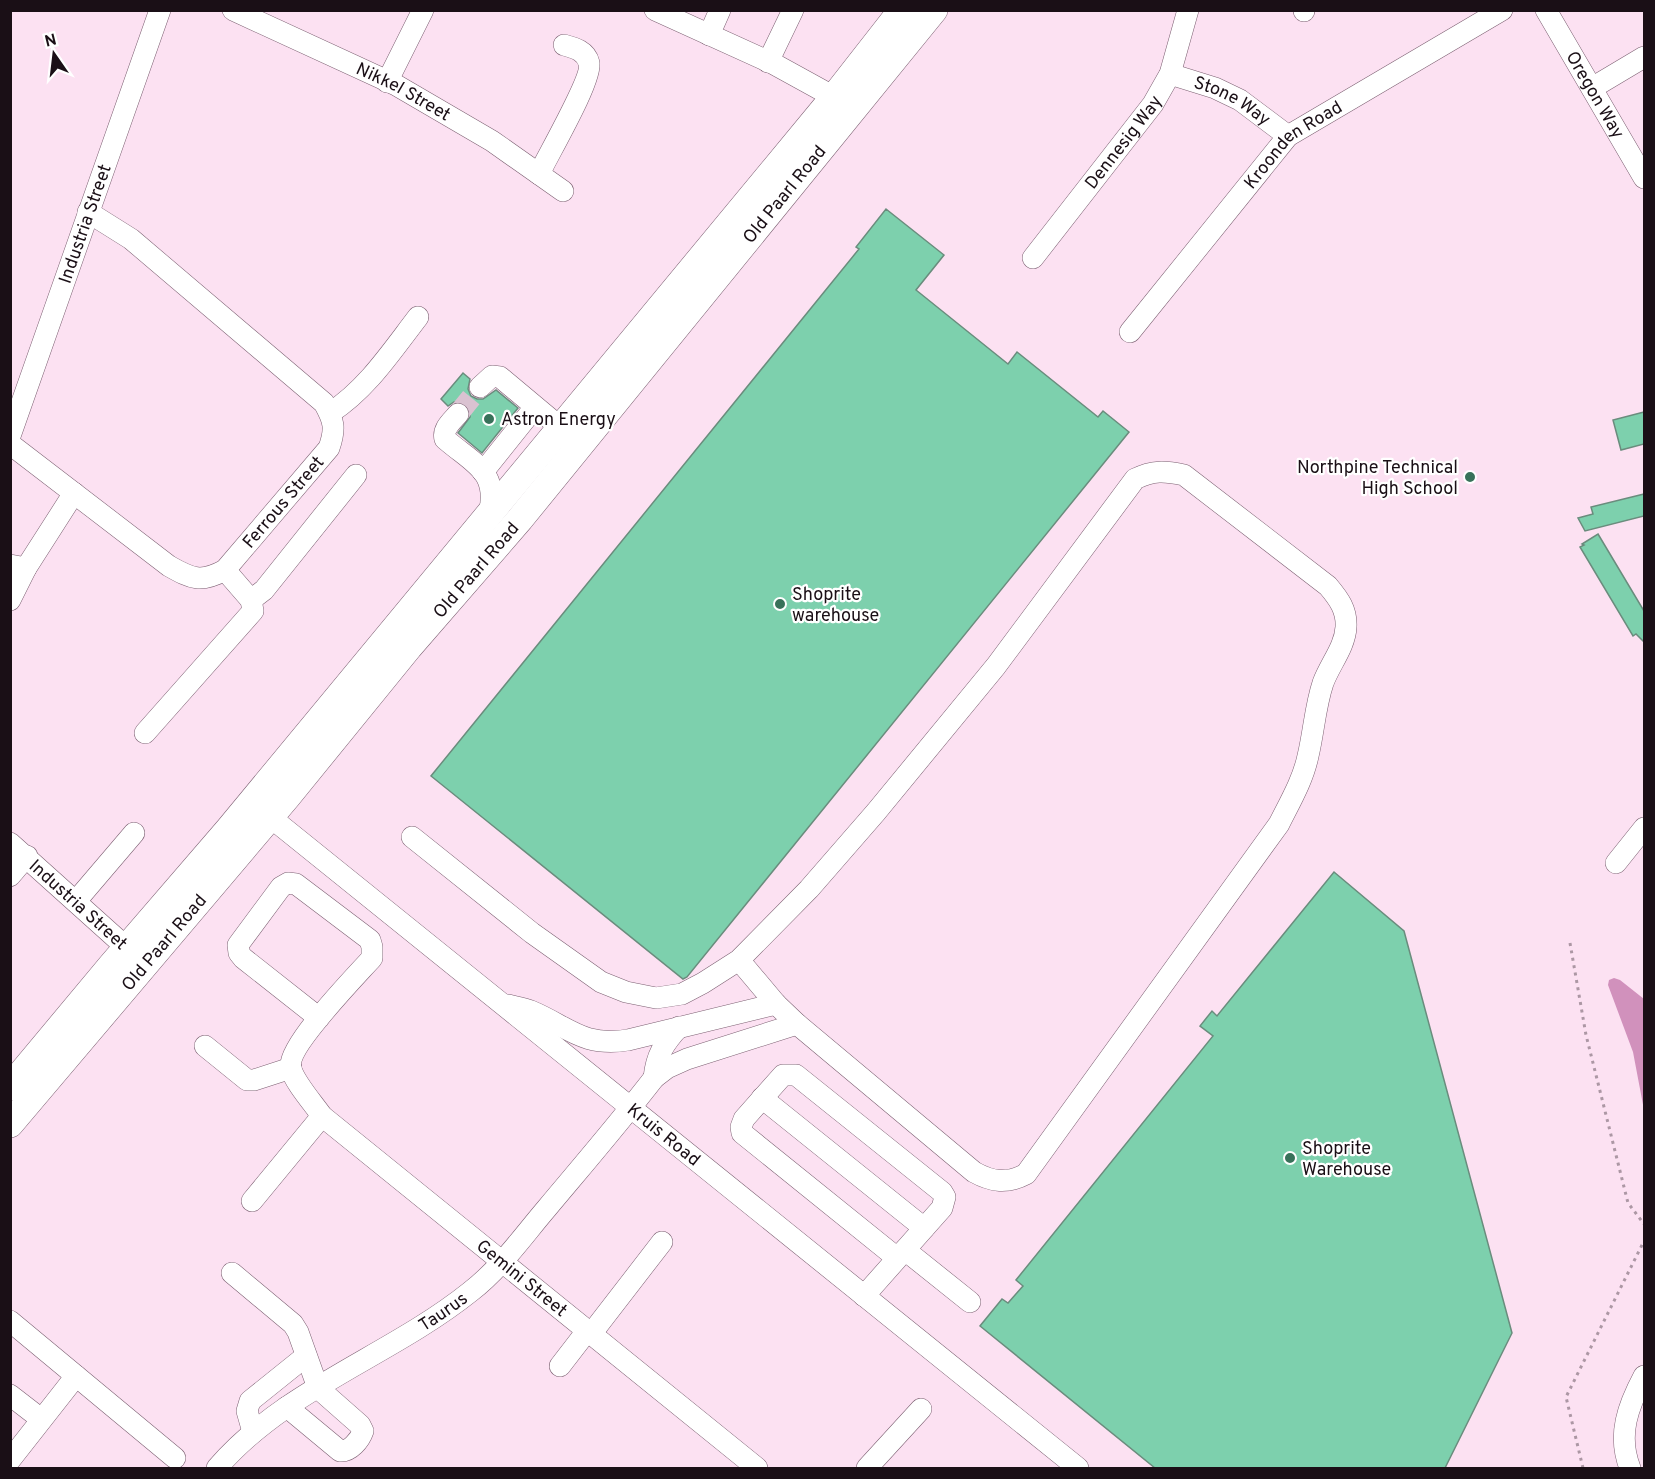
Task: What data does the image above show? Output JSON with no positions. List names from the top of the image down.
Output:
{
  "streets": {
    "main road": ["Old Paarl Road"],
    "street": [
      "Nikkel Street",
      "Oregon Way",
      "Stone Way",
      "Dennesig Way",
      "Kroonden Road",
      "Industria Street",
      "Ferrous Street",
      "Kruis Road",
      "Gemini Street",
      "Taurus"
    ]
  },
  "crossings": [
    ["Stone Way", "Dennesig Way"],
    ["Stone Way", "Kroonden Road"],
    ["Old Paarl Road", "Industria Street"],
    ["Old Paarl Road", "Kruis Road"],
    ["Kruis Road", "Taurus"],
    ["Gemini Street", "Taurus"]
  ],
  "places": [
    "Astron Energy",
    "Northpine Technical High School",
    "Shoprite warehouse",
    "Shoprite Warehouse"
  ],
  "north": "top"
}
